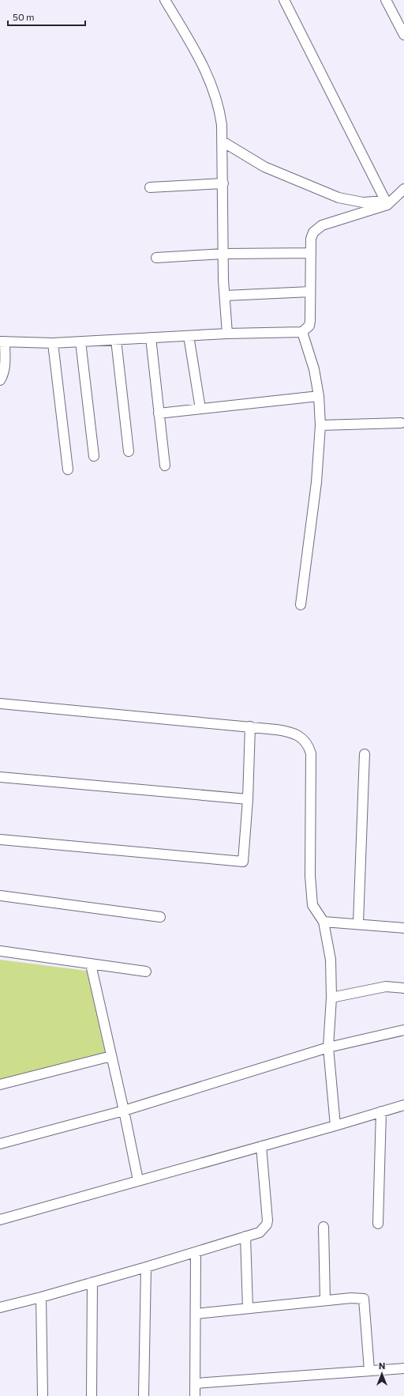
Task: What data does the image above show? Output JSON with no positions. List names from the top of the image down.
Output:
{
  "scale_bar": "50 m",
  "north": "top"
}
